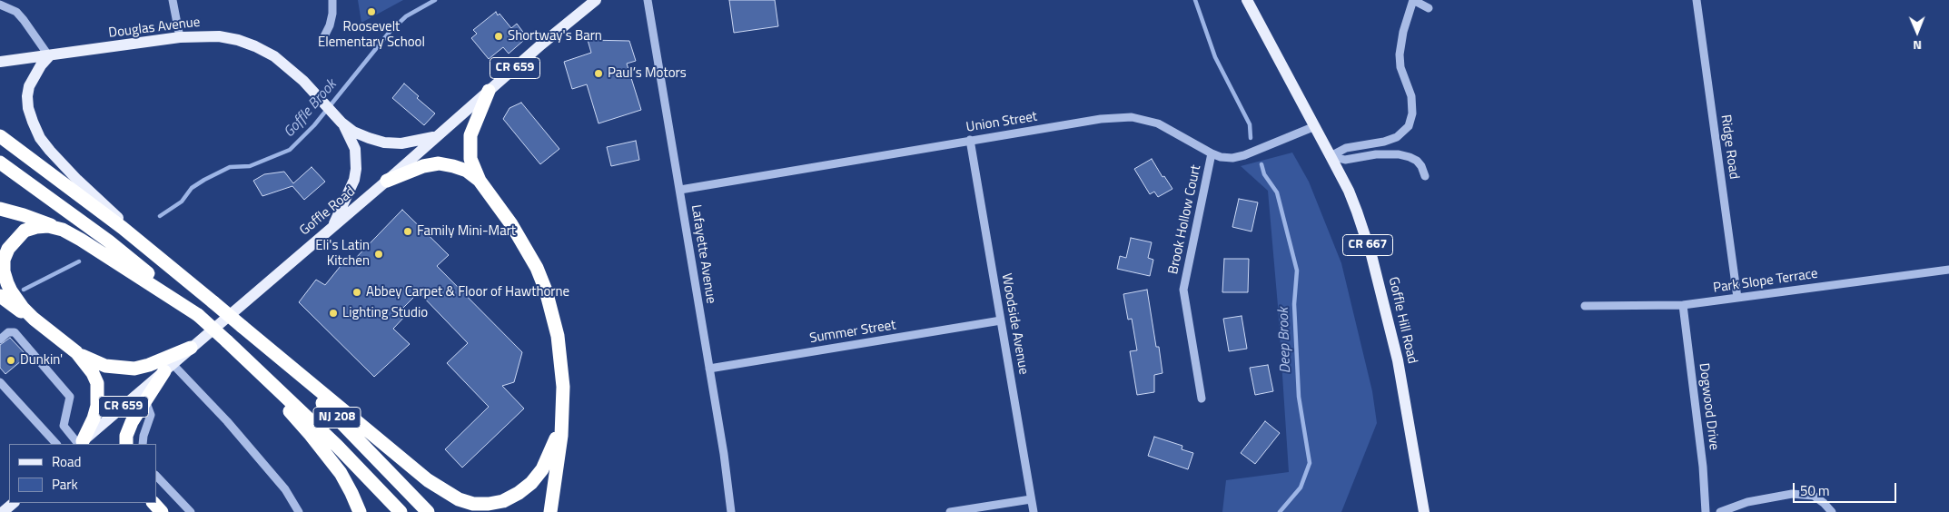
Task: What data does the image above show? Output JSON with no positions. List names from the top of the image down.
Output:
{
  "streets": {
    "highway": ["NJ 208"],
    "main road": [
      "Douglas Avenue",
      "CR 659",
      "Goffle Road",
      "CR 667",
      "Goffle Hill Road"
    ],
    "street": [
      "Union Street",
      "Ridge Road",
      "Brook Hollow Court",
      "Lafayette Avenue",
      "Park Slope Terrace",
      "Woodside Avenue",
      "Summer Street",
      "Dogwood Drive"
    ]
  },
  "crossings": [
    ["Union Street", "Brook Hollow Court"],
    ["Union Street", "Lafayette Avenue"],
    ["Union Street", "Goffle Hill Road"],
    ["Union Street", "Woodside Avenue"],
    ["Ridge Road", "Park Slope Terrace"],
    ["Lafayette Avenue", "Summer Street"],
    ["Park Slope Terrace", "Dogwood Drive"],
    ["Woodside Avenue", "Summer Street"]
  ],
  "water": ["Goffle Brook", "Deep Brook"],
  "places": [
    "Roosevelt Elementary School",
    "Shortway's Barn",
    "Paul’s Motors",
    "Family Mini-Mart",
    "Eli's Latin Kitchen",
    "Abbey Carpet & Floor of Hawthorne",
    "Lighting Studio",
    "Dunkin'"
  ],
  "legend": ["Road", "Park"],
  "scale_bar": "50 m",
  "north": "bottom"
}
